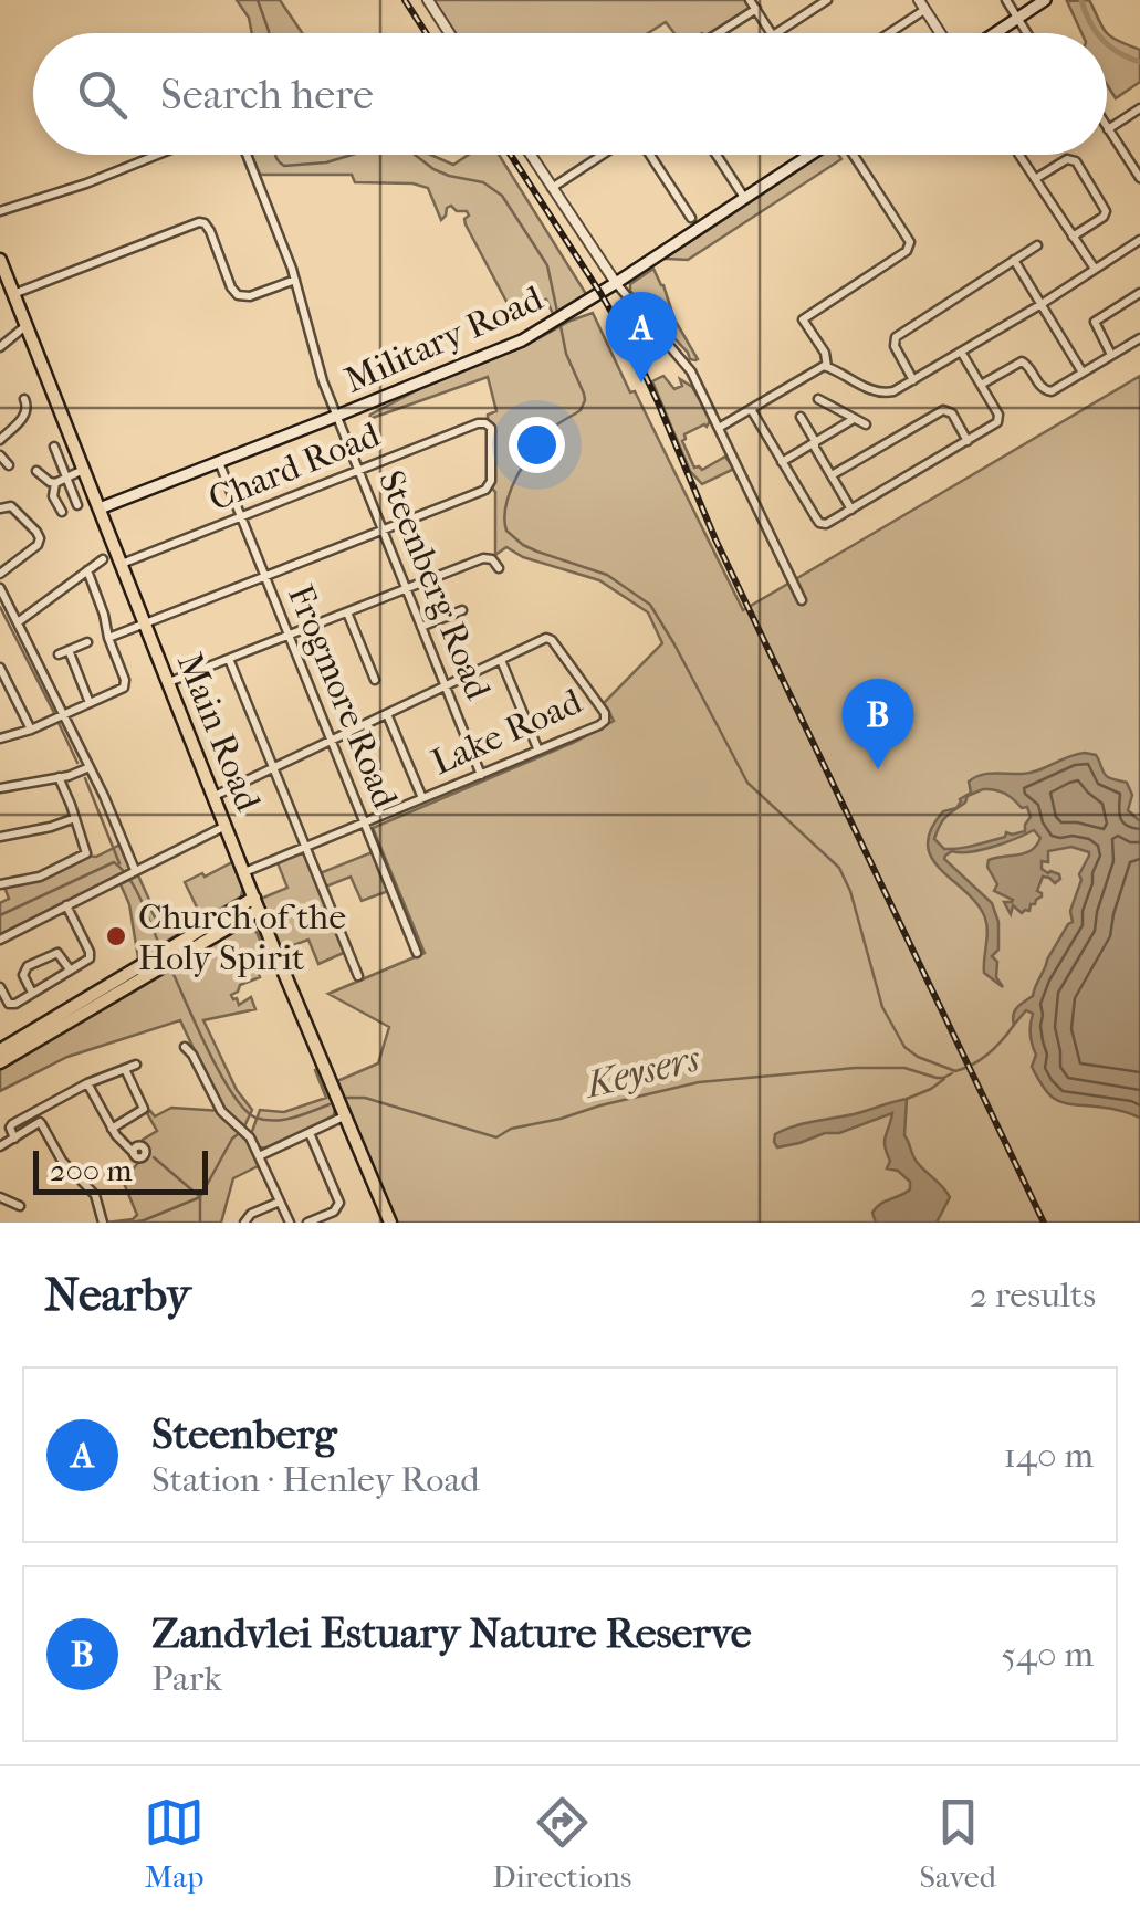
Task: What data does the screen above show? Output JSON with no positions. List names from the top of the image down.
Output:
{
  "streets": {
    "main road": ["Military Road", "Main Road"],
    "street": [
      "Chard Road",
      "Steenberg Road",
      "Frogmore Road",
      "Lake Road"
    ]
  },
  "crossings": [
    ["Military Road", "Steenberg Road"],
    ["Military Road", "Frogmore Road"],
    ["Military Road", "Main Road"],
    ["Chard Road", "Steenberg Road"],
    ["Chard Road", "Frogmore Road"],
    ["Chard Road", "Main Road"],
    ["Steenberg Road", "Lake Road"],
    ["Frogmore Road", "Lake Road"],
    ["Main Road", "Lake Road"]
  ],
  "water": ["Keysers"],
  "places": ["Church of the Holy Spirit"],
  "scale_bar": "200 m",
  "page": {
    "search": "Search here",
    "pins": ["A", "B"],
    "scale": "200 m",
    "heading": ["Nearby", "2 results"],
    "list": [
      {
        "mark": "A",
        "name": "Steenberg",
        "note": "Station · Henley Road",
        "value": "140 m"
      },
      {
        "mark": "B",
        "name": "Zandvlei Estuary Nature Reserve",
        "note": "Park",
        "value": "540 m"
      }
    ],
    "nav": ["Map", "Directions", "Saved"]
  }
}
